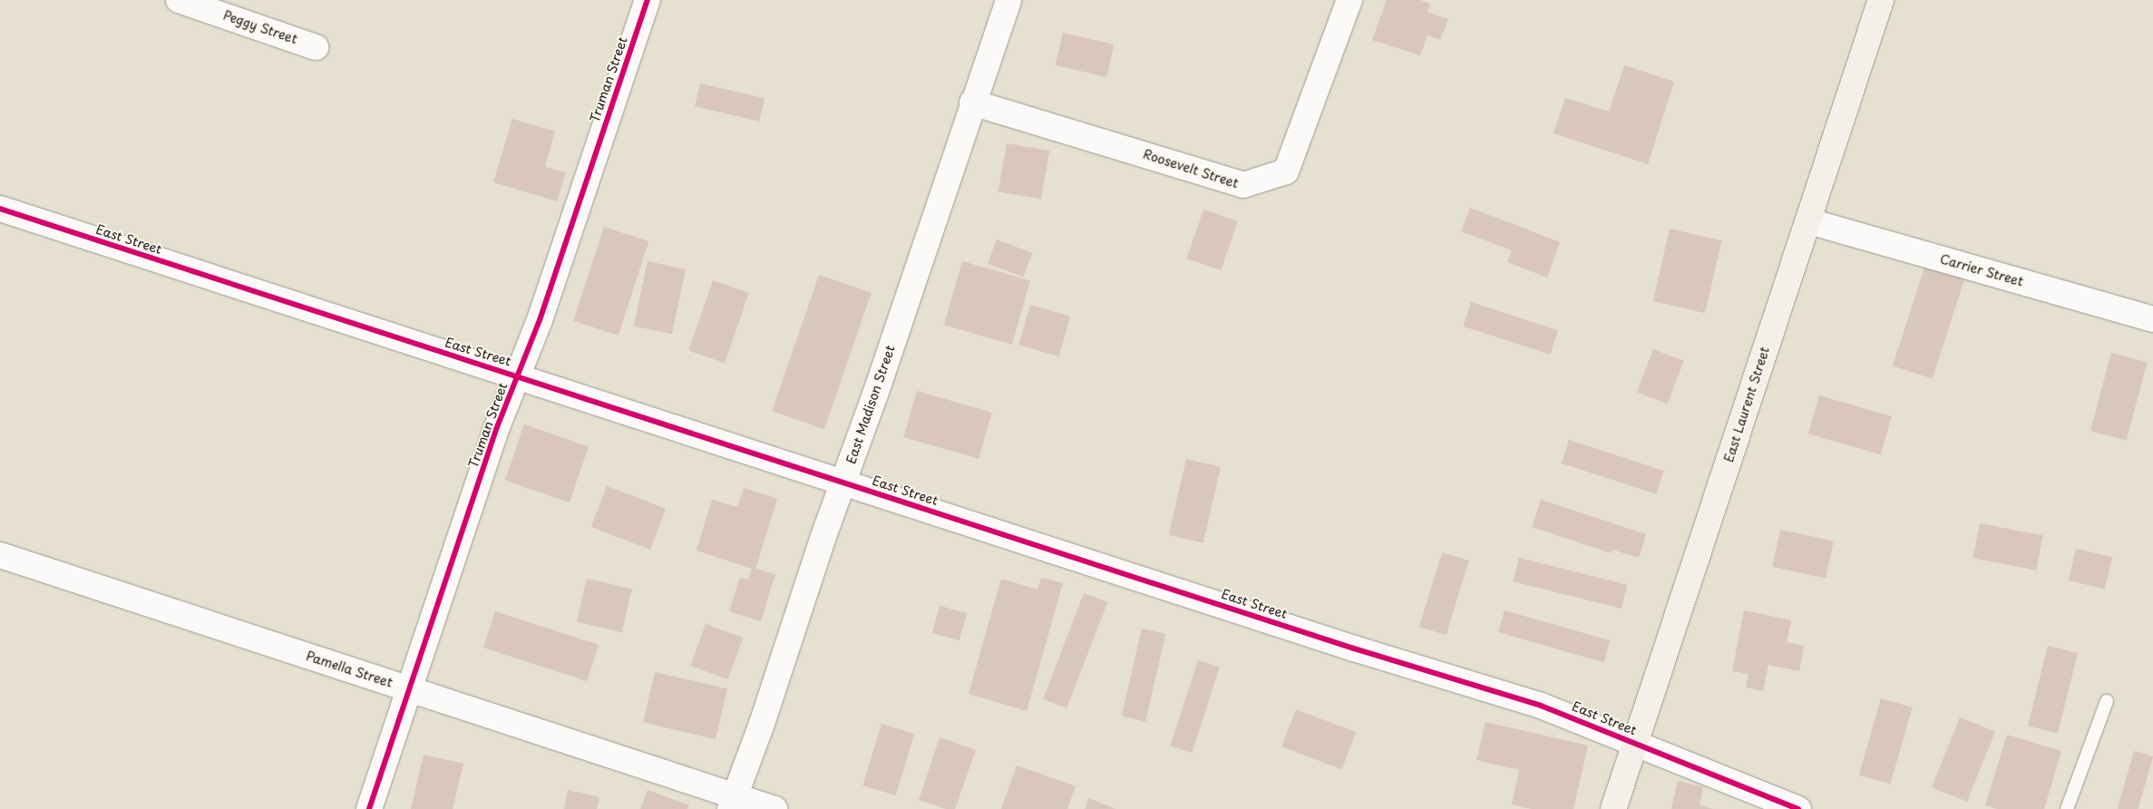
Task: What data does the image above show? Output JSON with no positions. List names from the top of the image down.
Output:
{
  "streets": {
    "street": [
      "Peggy Street",
      "Truman Street",
      "Roosevelt Street",
      "East Street",
      "Carrier Street",
      "East Madison Street",
      "East Laurent Street",
      "Pamella Street"
    ]
  },
  "crossings": [
    ["Truman Street", "East Street"],
    ["Truman Street", "Pamella Street"],
    ["Roosevelt Street", "East Madison Street"],
    ["East Street", "East Madison Street"],
    ["East Street", "East Laurent Street"],
    ["Carrier Street", "East Laurent Street"],
    ["East Madison Street", "Pamella Street"]
  ]
}
